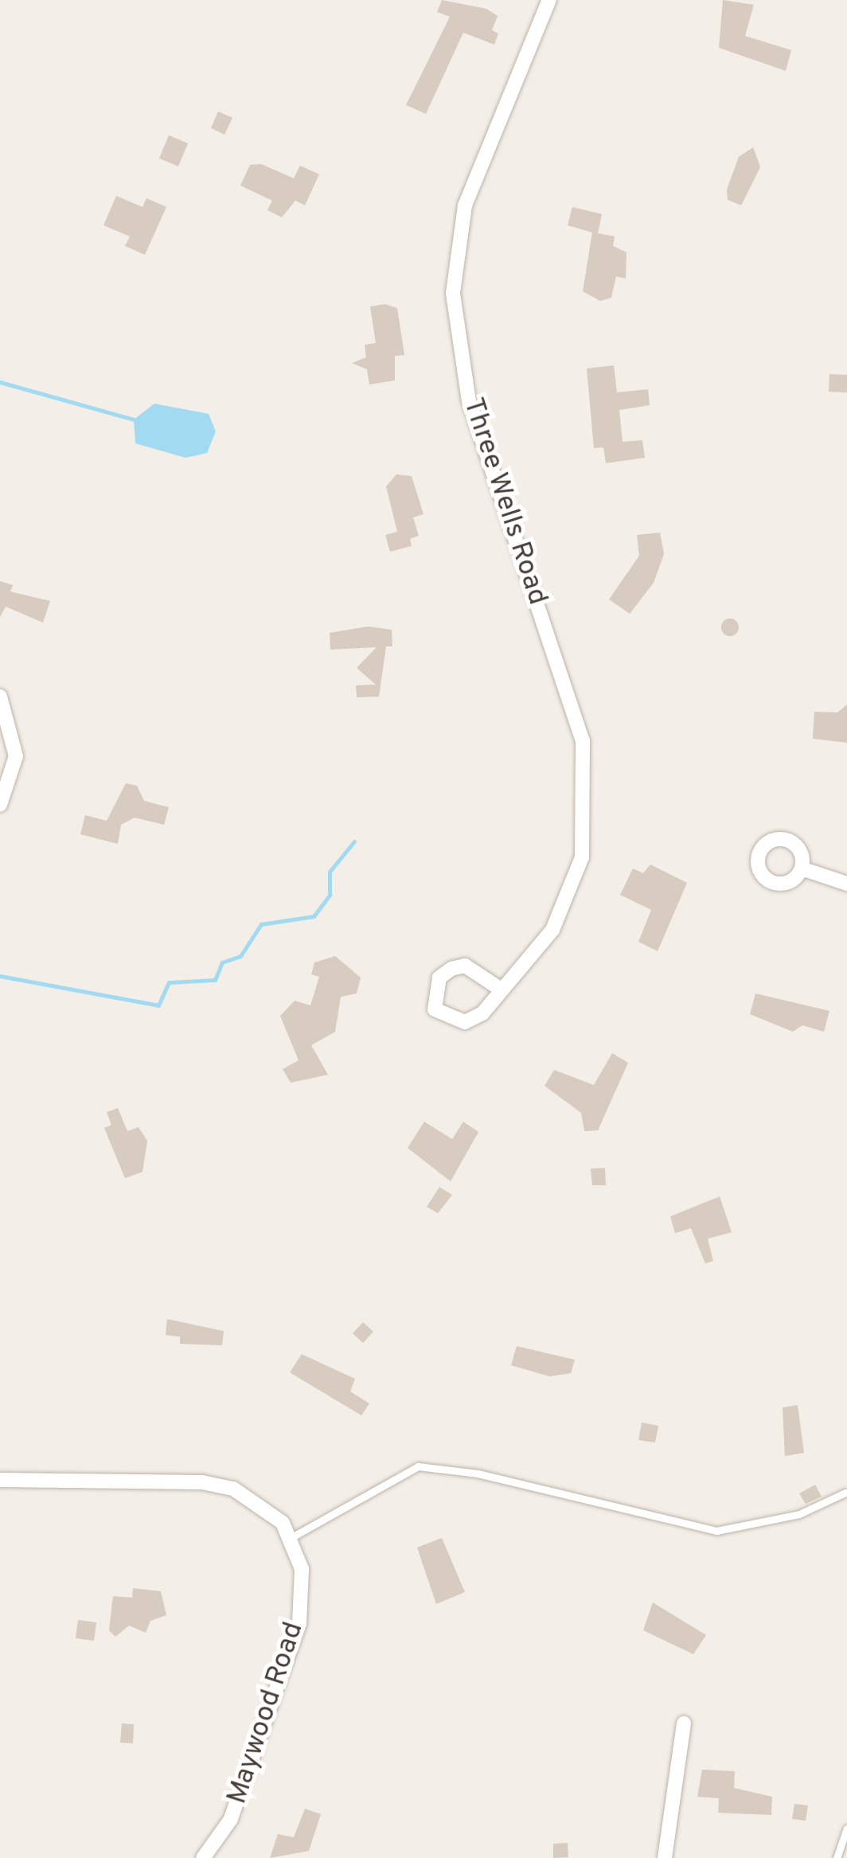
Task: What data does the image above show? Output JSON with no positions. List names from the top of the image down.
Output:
{
  "streets": {
    "street": ["Three Wells Road", "Maywood Road"]
  }
}
